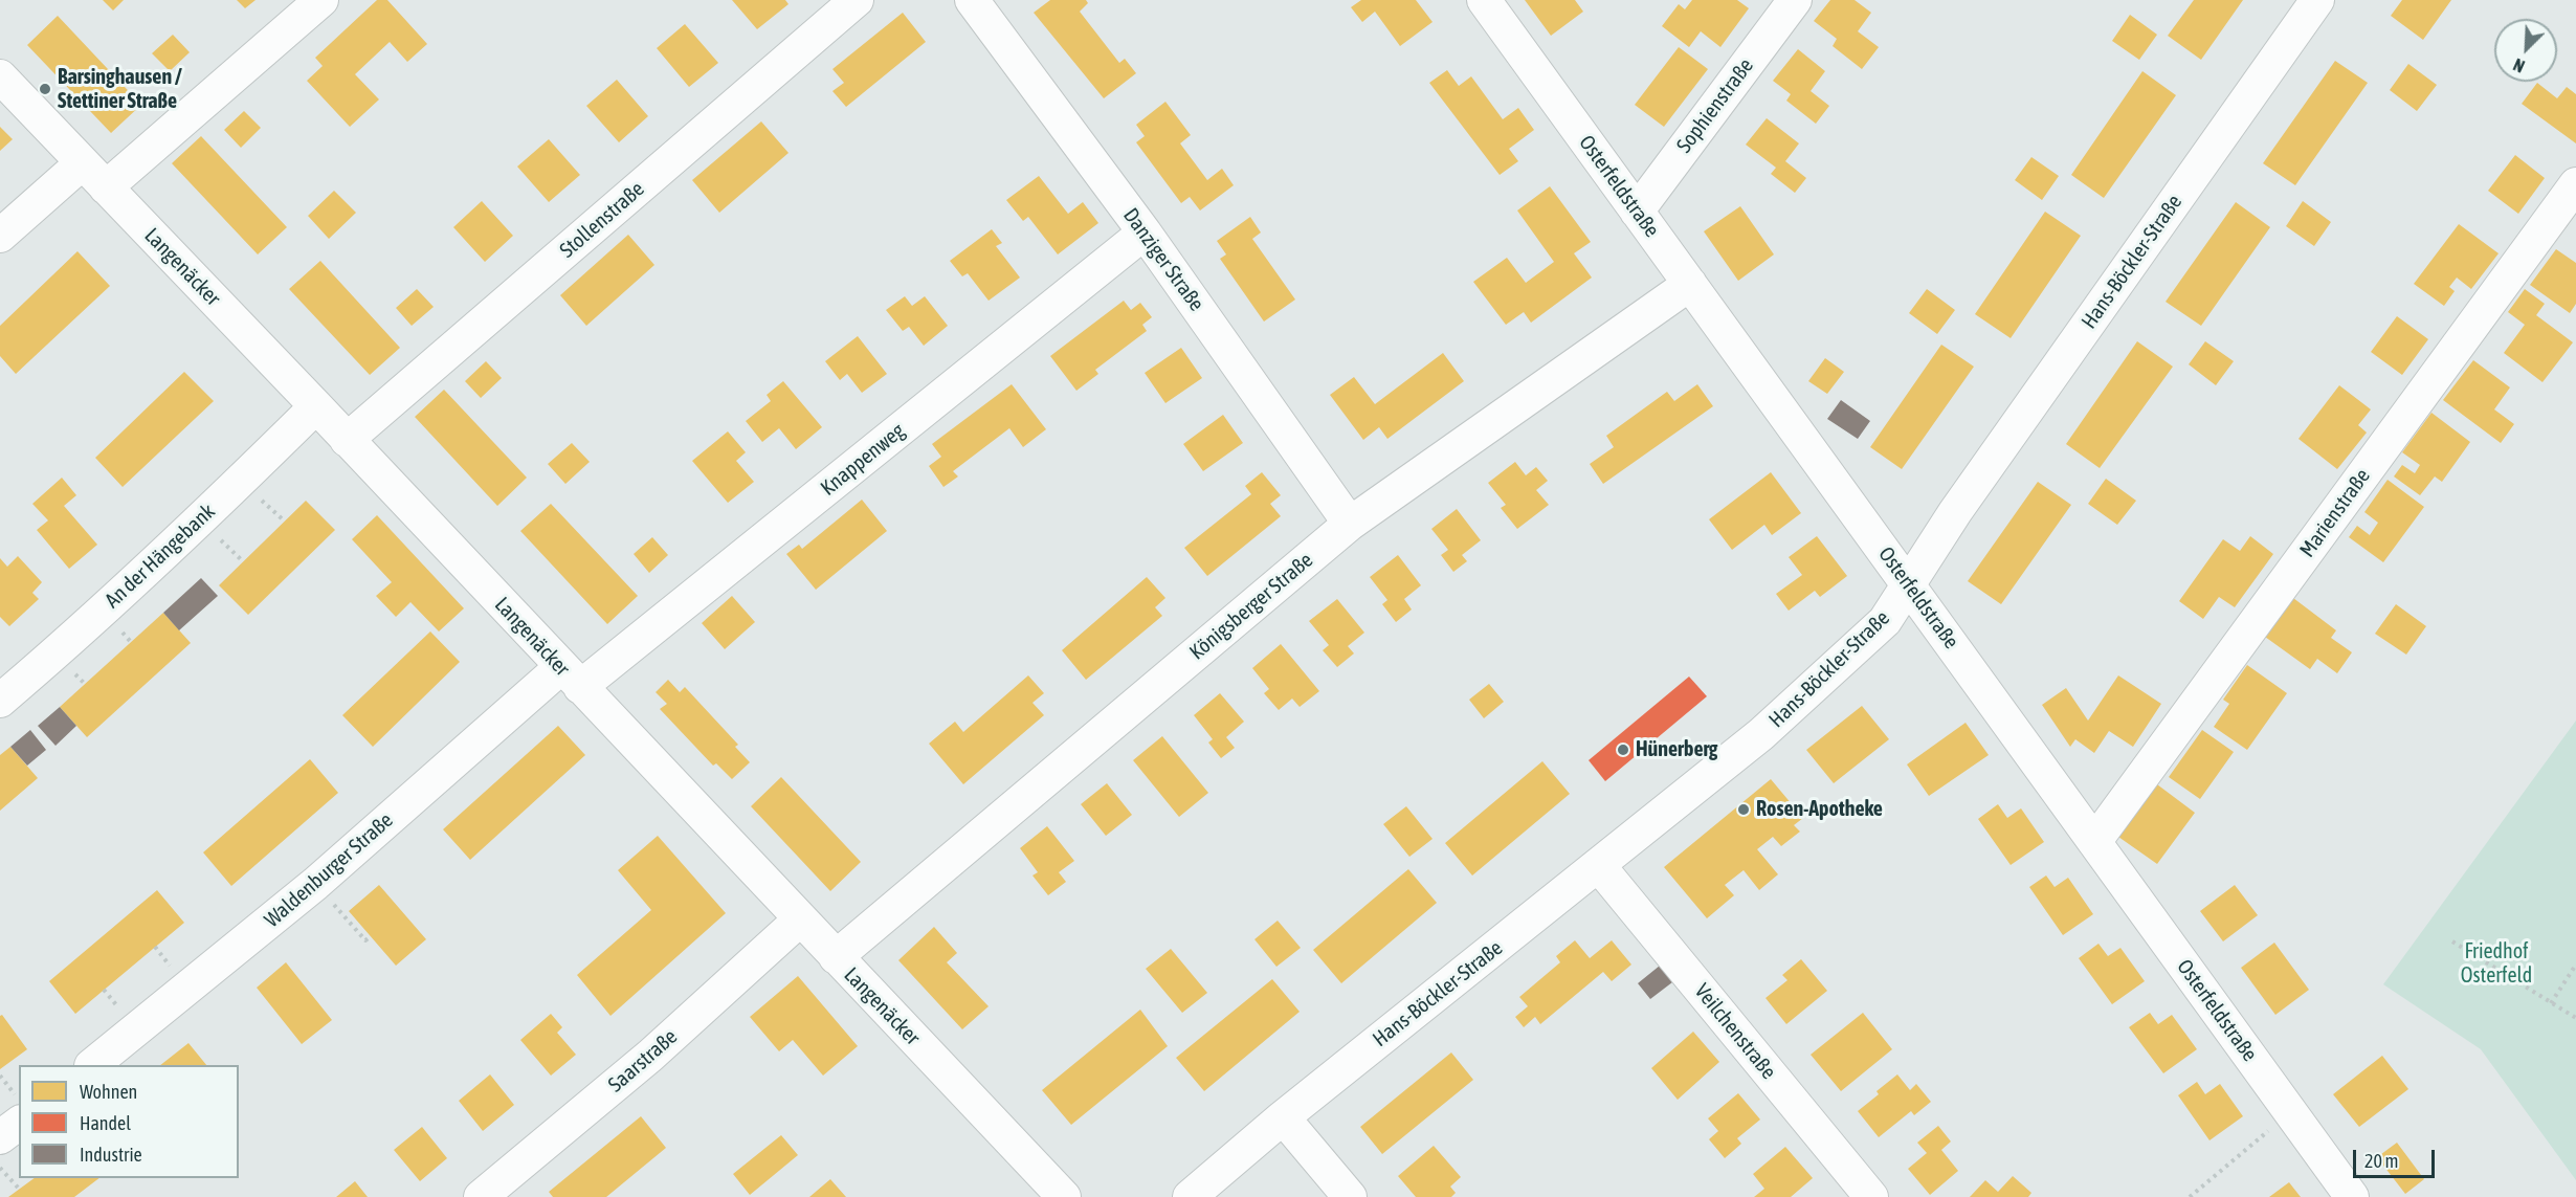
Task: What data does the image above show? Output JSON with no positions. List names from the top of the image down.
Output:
{
  "streets": {
    "street": [
      "Sophienstraße",
      "Osterfeldstraße",
      "Stollenstraße",
      "Danziger Straße",
      "Hans-Böckler-Straße",
      "Langenäcker",
      "Knappenweg",
      "Marienstraße",
      "An der Hängebank",
      "Königsberger Straße",
      "Waldenburger Straße",
      "Veilchenstraße",
      "Saarstraße"
    ]
  },
  "crossings": [
    ["Sophienstraße", "Osterfeldstraße"],
    ["Osterfeldstraße", "Hans-Böckler-Straße"],
    ["Osterfeldstraße", "Marienstraße"],
    ["Osterfeldstraße", "Königsberger Straße"],
    ["Stollenstraße", "Langenäcker"],
    ["Danziger Straße", "Knappenweg"],
    ["Danziger Straße", "Königsberger Straße"],
    ["Hans-Böckler-Straße", "Veilchenstraße"],
    ["Langenäcker", "Knappenweg"],
    ["Langenäcker", "An der Hängebank"],
    ["Langenäcker", "Königsberger Straße"],
    ["Langenäcker", "Waldenburger Straße"],
    ["Langenäcker", "Saarstraße"],
    ["Knappenweg", "Waldenburger Straße"]
  ],
  "parks": ["Friedhof Osterfeld"],
  "places": ["Barsinghausen / Stettiner Straße", "Hünerberg", "Rosen-Apotheke"],
  "legend": ["Wohnen", "Handel", "Industrie"],
  "scale_bar": "20 m",
  "north": "bottom left"
}
